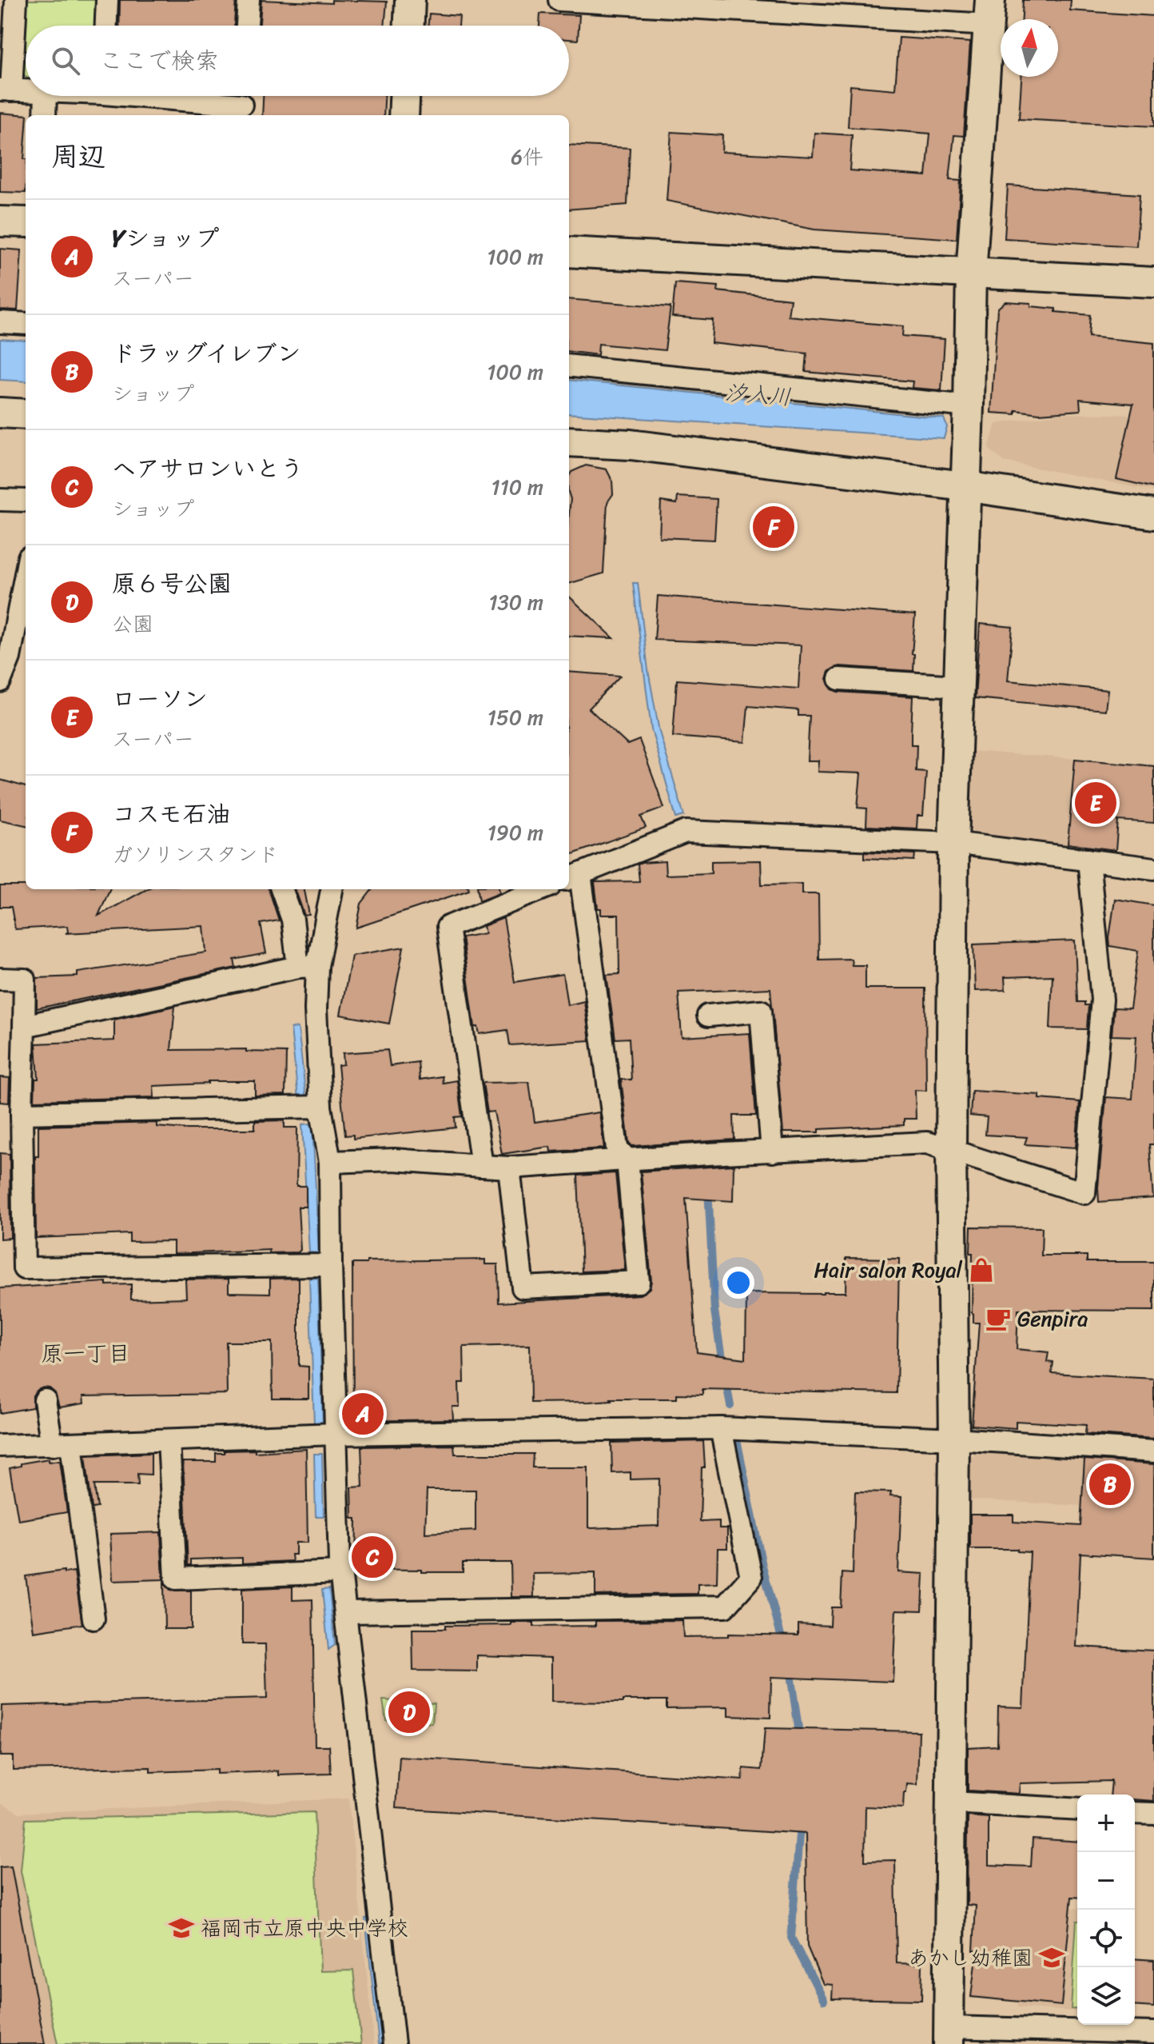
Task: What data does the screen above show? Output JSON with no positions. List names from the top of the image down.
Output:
{
  "districts": ["原一丁目"],
  "water": ["汐入川"],
  "places": {
    "shop": ["Hair salon Royal"],
    "cafe": ["Genpira"],
    "school or university": ["福岡市立原中央中学校", "あかし幼稚園"]
  },
  "north": "top",
  "page": {
    "search": "ここで検索",
    "heading": ["周辺", "6件"],
    "list": [
      {
        "mark": "A",
        "name": "Yショップ",
        "note": "スーパー",
        "value": "100 m"
      },
      {
        "mark": "B",
        "name": "ドラッグイレブン",
        "note": "ショップ",
        "value": "100 m"
      },
      {
        "mark": "C",
        "name": "ヘアサロンいとう",
        "note": "ショップ",
        "value": "110 m"
      },
      {
        "mark": "D",
        "name": "原６号公園",
        "note": "公園",
        "value": "130 m"
      },
      {
        "mark": "E",
        "name": "ローソン",
        "note": "スーパー",
        "value": "150 m"
      },
      {
        "mark": "F",
        "name": "コスモ石油",
        "note": "ガソリンスタンド",
        "value": "190 m"
      }
    ],
    "pins": [
      "F",
      "E",
      "A",
      "B",
      "C",
      "D"
    ],
    "map_buttons": ["+", "−"]
  }
}
